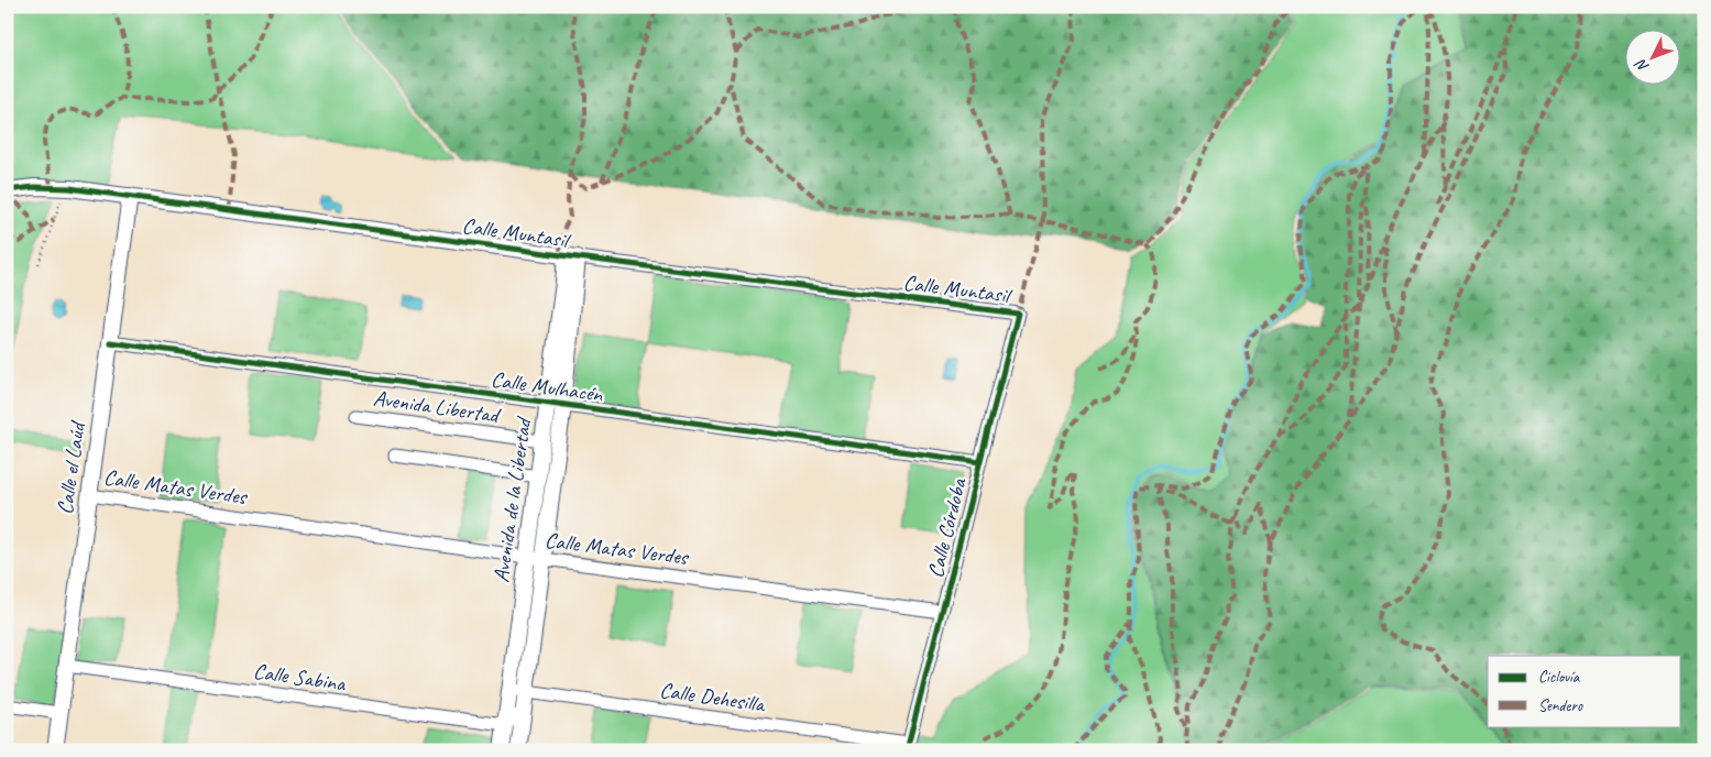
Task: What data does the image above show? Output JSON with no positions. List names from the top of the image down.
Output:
{
  "streets": {
    "street": [
      "Calle Muntasil",
      "Calle Mulhacén",
      "Avenida Libertad",
      "Calle el Laúd",
      "Calle Matas Verdes",
      "Avenida de la Libertad",
      "Calle Córdoba",
      "Calle Sabina",
      "Calle Dehesilla"
    ]
  },
  "crossings": [
    ["Calle Muntasil", "Calle el Laúd"],
    ["Calle Muntasil", "Avenida de la Libertad"],
    ["Calle Muntasil", "Calle Córdoba"],
    ["Calle Mulhacén", "Calle el Laúd"],
    ["Calle Mulhacén", "Avenida de la Libertad"],
    ["Calle Mulhacén", "Calle Córdoba"],
    ["Avenida Libertad", "Avenida de la Libertad"],
    ["Calle el Laúd", "Calle Matas Verdes"],
    ["Calle el Laúd", "Calle Sabina"],
    ["Calle Matas Verdes", "Avenida de la Libertad"],
    ["Calle Matas Verdes", "Calle Córdoba"],
    ["Avenida de la Libertad", "Calle Sabina"],
    ["Avenida de la Libertad", "Calle Dehesilla"],
    ["Calle Córdoba", "Calle Dehesilla"]
  ],
  "legend": ["Ciclovía", "Sendero"],
  "north": "bottom left"
}
